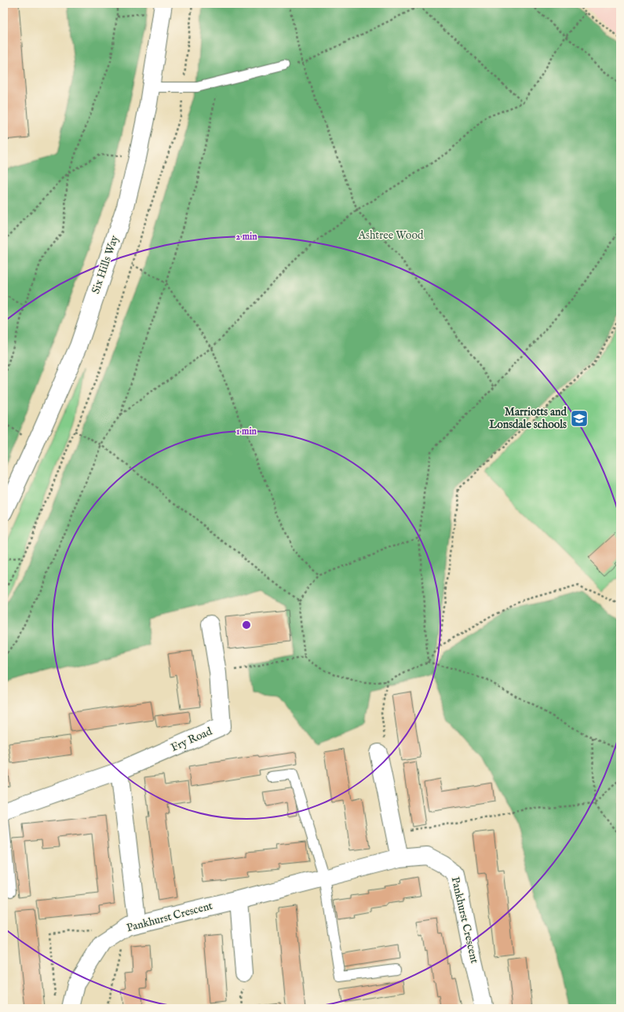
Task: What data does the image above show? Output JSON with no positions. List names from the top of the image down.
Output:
{
  "streets": {
    "street": ["Six Hills Way", "Fry Road", "Pankhurst Crescent"]
  },
  "parks": ["Ashtree Wood"],
  "places": {
    "school or university": ["Marriotts and Lonsdale schools"]
  },
  "rings": ["2 min", "1 min"]
}
